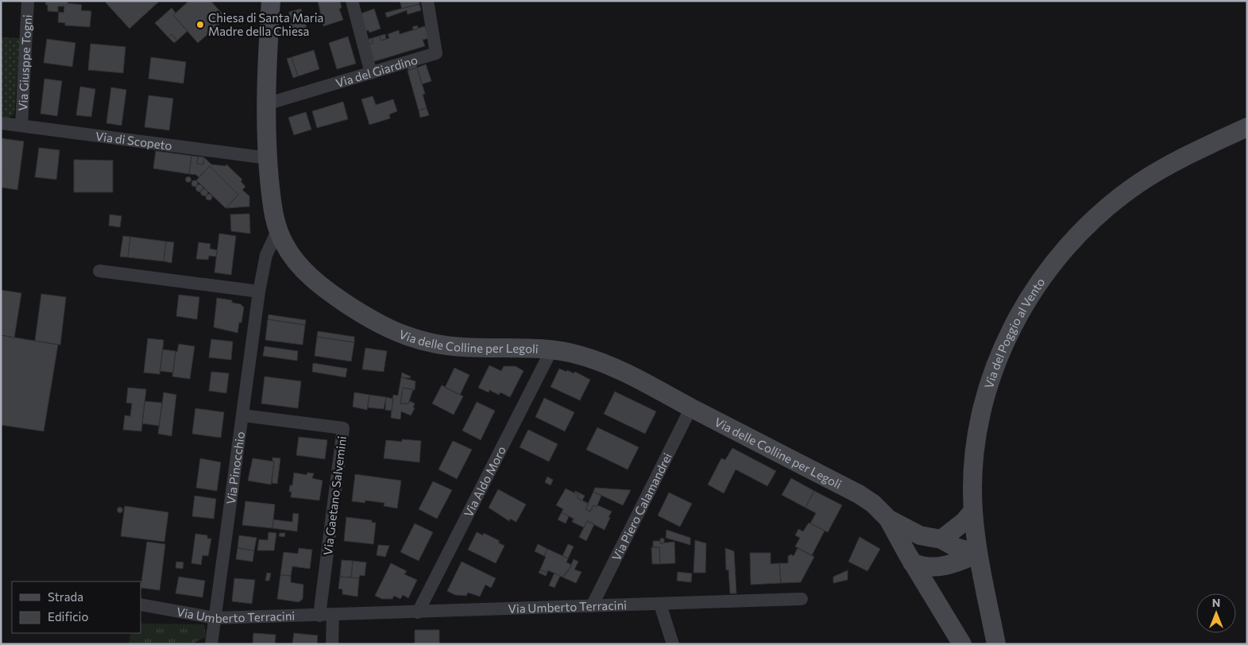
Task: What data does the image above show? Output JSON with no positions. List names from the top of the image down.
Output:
{
  "streets": {
    "street": [
      "Via Giusppe Togni",
      "Via del Giardino",
      "Via di Scopeto",
      "Via del Poggio al Vento",
      "Via delle Colline per Legoli",
      "Via Pinocchio",
      "Via Aldo Moro",
      "Via Gaetano Salvemini",
      "Via Piero Calamandrei",
      "Via Umberto Terracini"
    ]
  },
  "crossings": [
    ["Via Giusppe Togni", "Via di Scopeto"],
    ["Via del Giardino", "Via delle Colline per Legoli"],
    ["Via di Scopeto", "Via delle Colline per Legoli"],
    ["Via delle Colline per Legoli", "Via Pinocchio"],
    ["Via delle Colline per Legoli", "Via Aldo Moro"],
    ["Via delle Colline per Legoli", "Via Piero Calamandrei"],
    ["Via Pinocchio", "Via Gaetano Salvemini"],
    ["Via Pinocchio", "Via Umberto Terracini"],
    ["Via Aldo Moro", "Via Umberto Terracini"],
    ["Via Gaetano Salvemini", "Via Umberto Terracini"],
    ["Via Piero Calamandrei", "Via Umberto Terracini"]
  ],
  "places": ["Chiesa di Santa Maria Madre della Chiesa"],
  "legend": ["Strada", "Edificio"],
  "north": "top"
}
